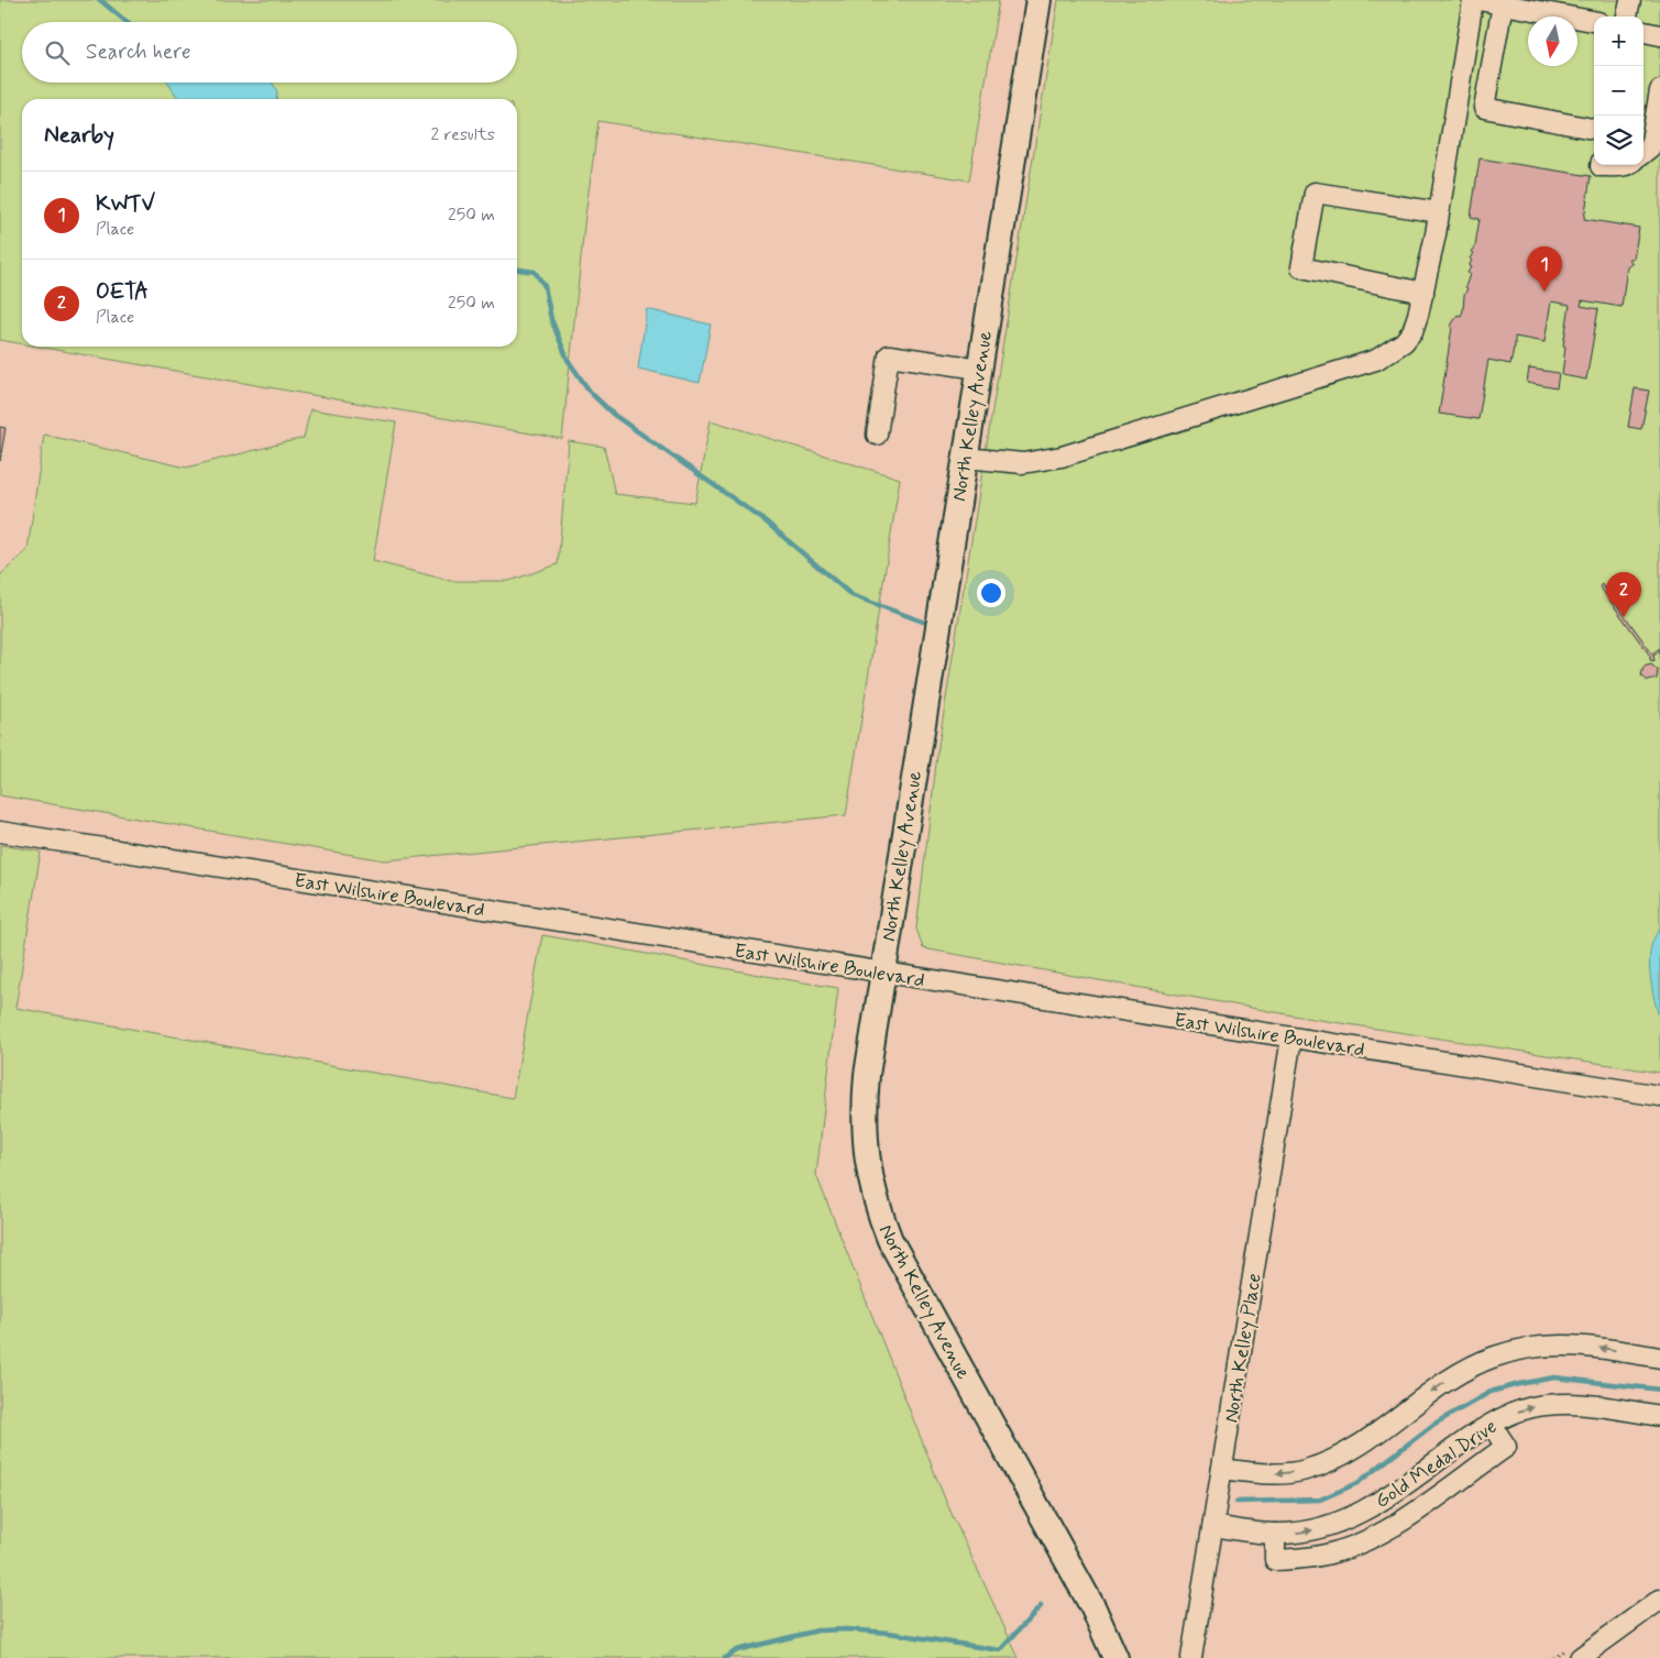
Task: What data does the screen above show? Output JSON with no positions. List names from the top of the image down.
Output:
{
  "streets": {
    "main road": ["North Kelley Avenue"],
    "street": ["East Wilshire Boulevard", "North Kelley Place", "Gold Medal Drive"]
  },
  "crossings": [
    ["North Kelley Avenue", "East Wilshire Boulevard"],
    ["East Wilshire Boulevard", "North Kelley Place"],
    ["North Kelley Place", "Gold Medal Drive"]
  ],
  "north": "bottom",
  "page": {
    "map_buttons": ["+", "−"],
    "search": "Search here",
    "heading": ["Nearby", "2 results"],
    "list": [
      {
        "mark": "1",
        "name": "KWTV",
        "note": "Place",
        "value": "250 m"
      },
      {
        "mark": "2",
        "name": "OETA",
        "note": "Place",
        "value": "250 m"
      }
    ],
    "pins": ["1", "2"]
  }
}
